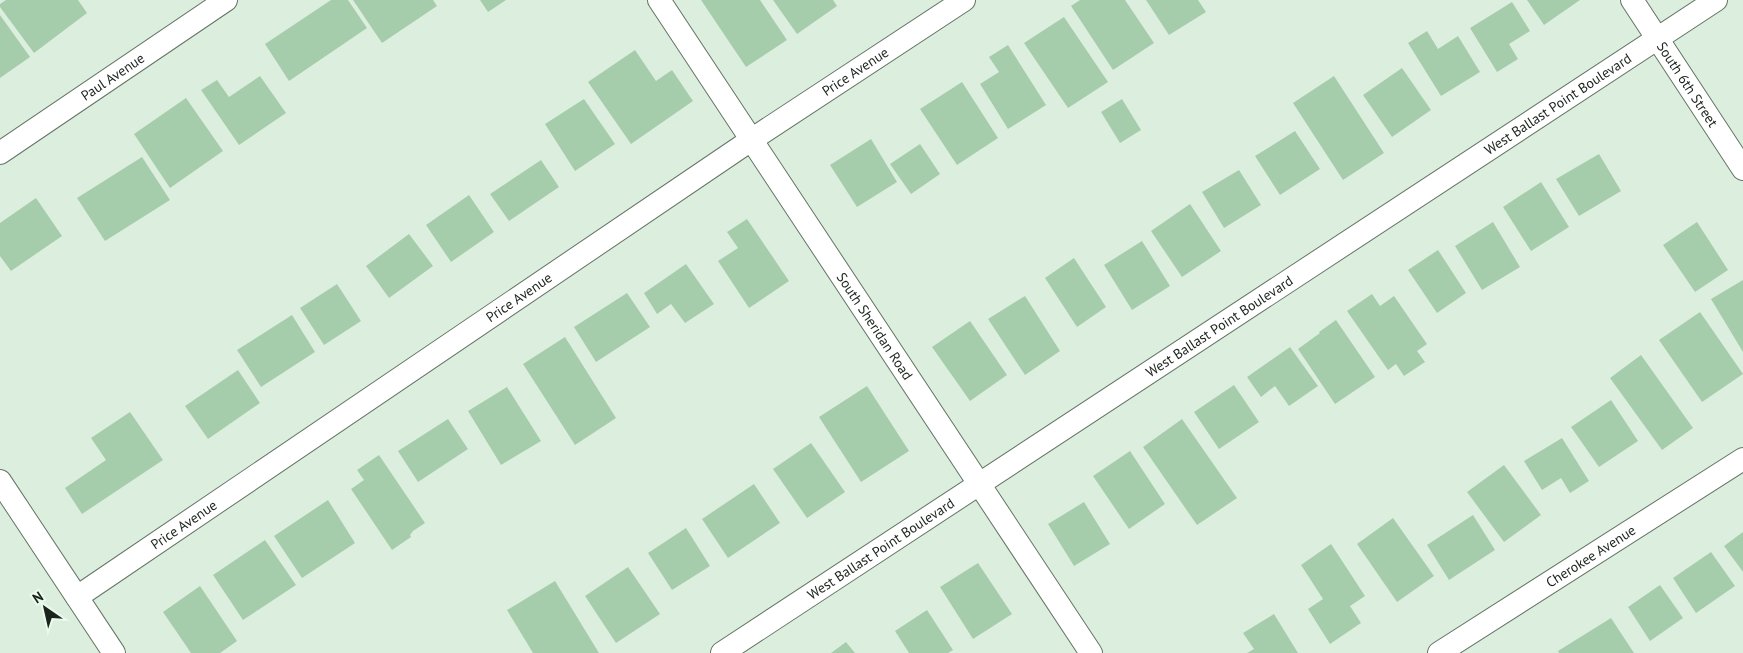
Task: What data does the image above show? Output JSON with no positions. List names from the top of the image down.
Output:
{
  "streets": {
    "street": [
      "Price Avenue",
      "Paul Avenue",
      "South 6th Street",
      "West Ballast Point Boulevard",
      "South Sheridan Road",
      "Cherokee Avenue"
    ]
  },
  "crossings": [
    ["Price Avenue", "South Sheridan Road"],
    ["South 6th Street", "West Ballast Point Boulevard"],
    ["West Ballast Point Boulevard", "South Sheridan Road"]
  ],
  "north": "top left"
}
